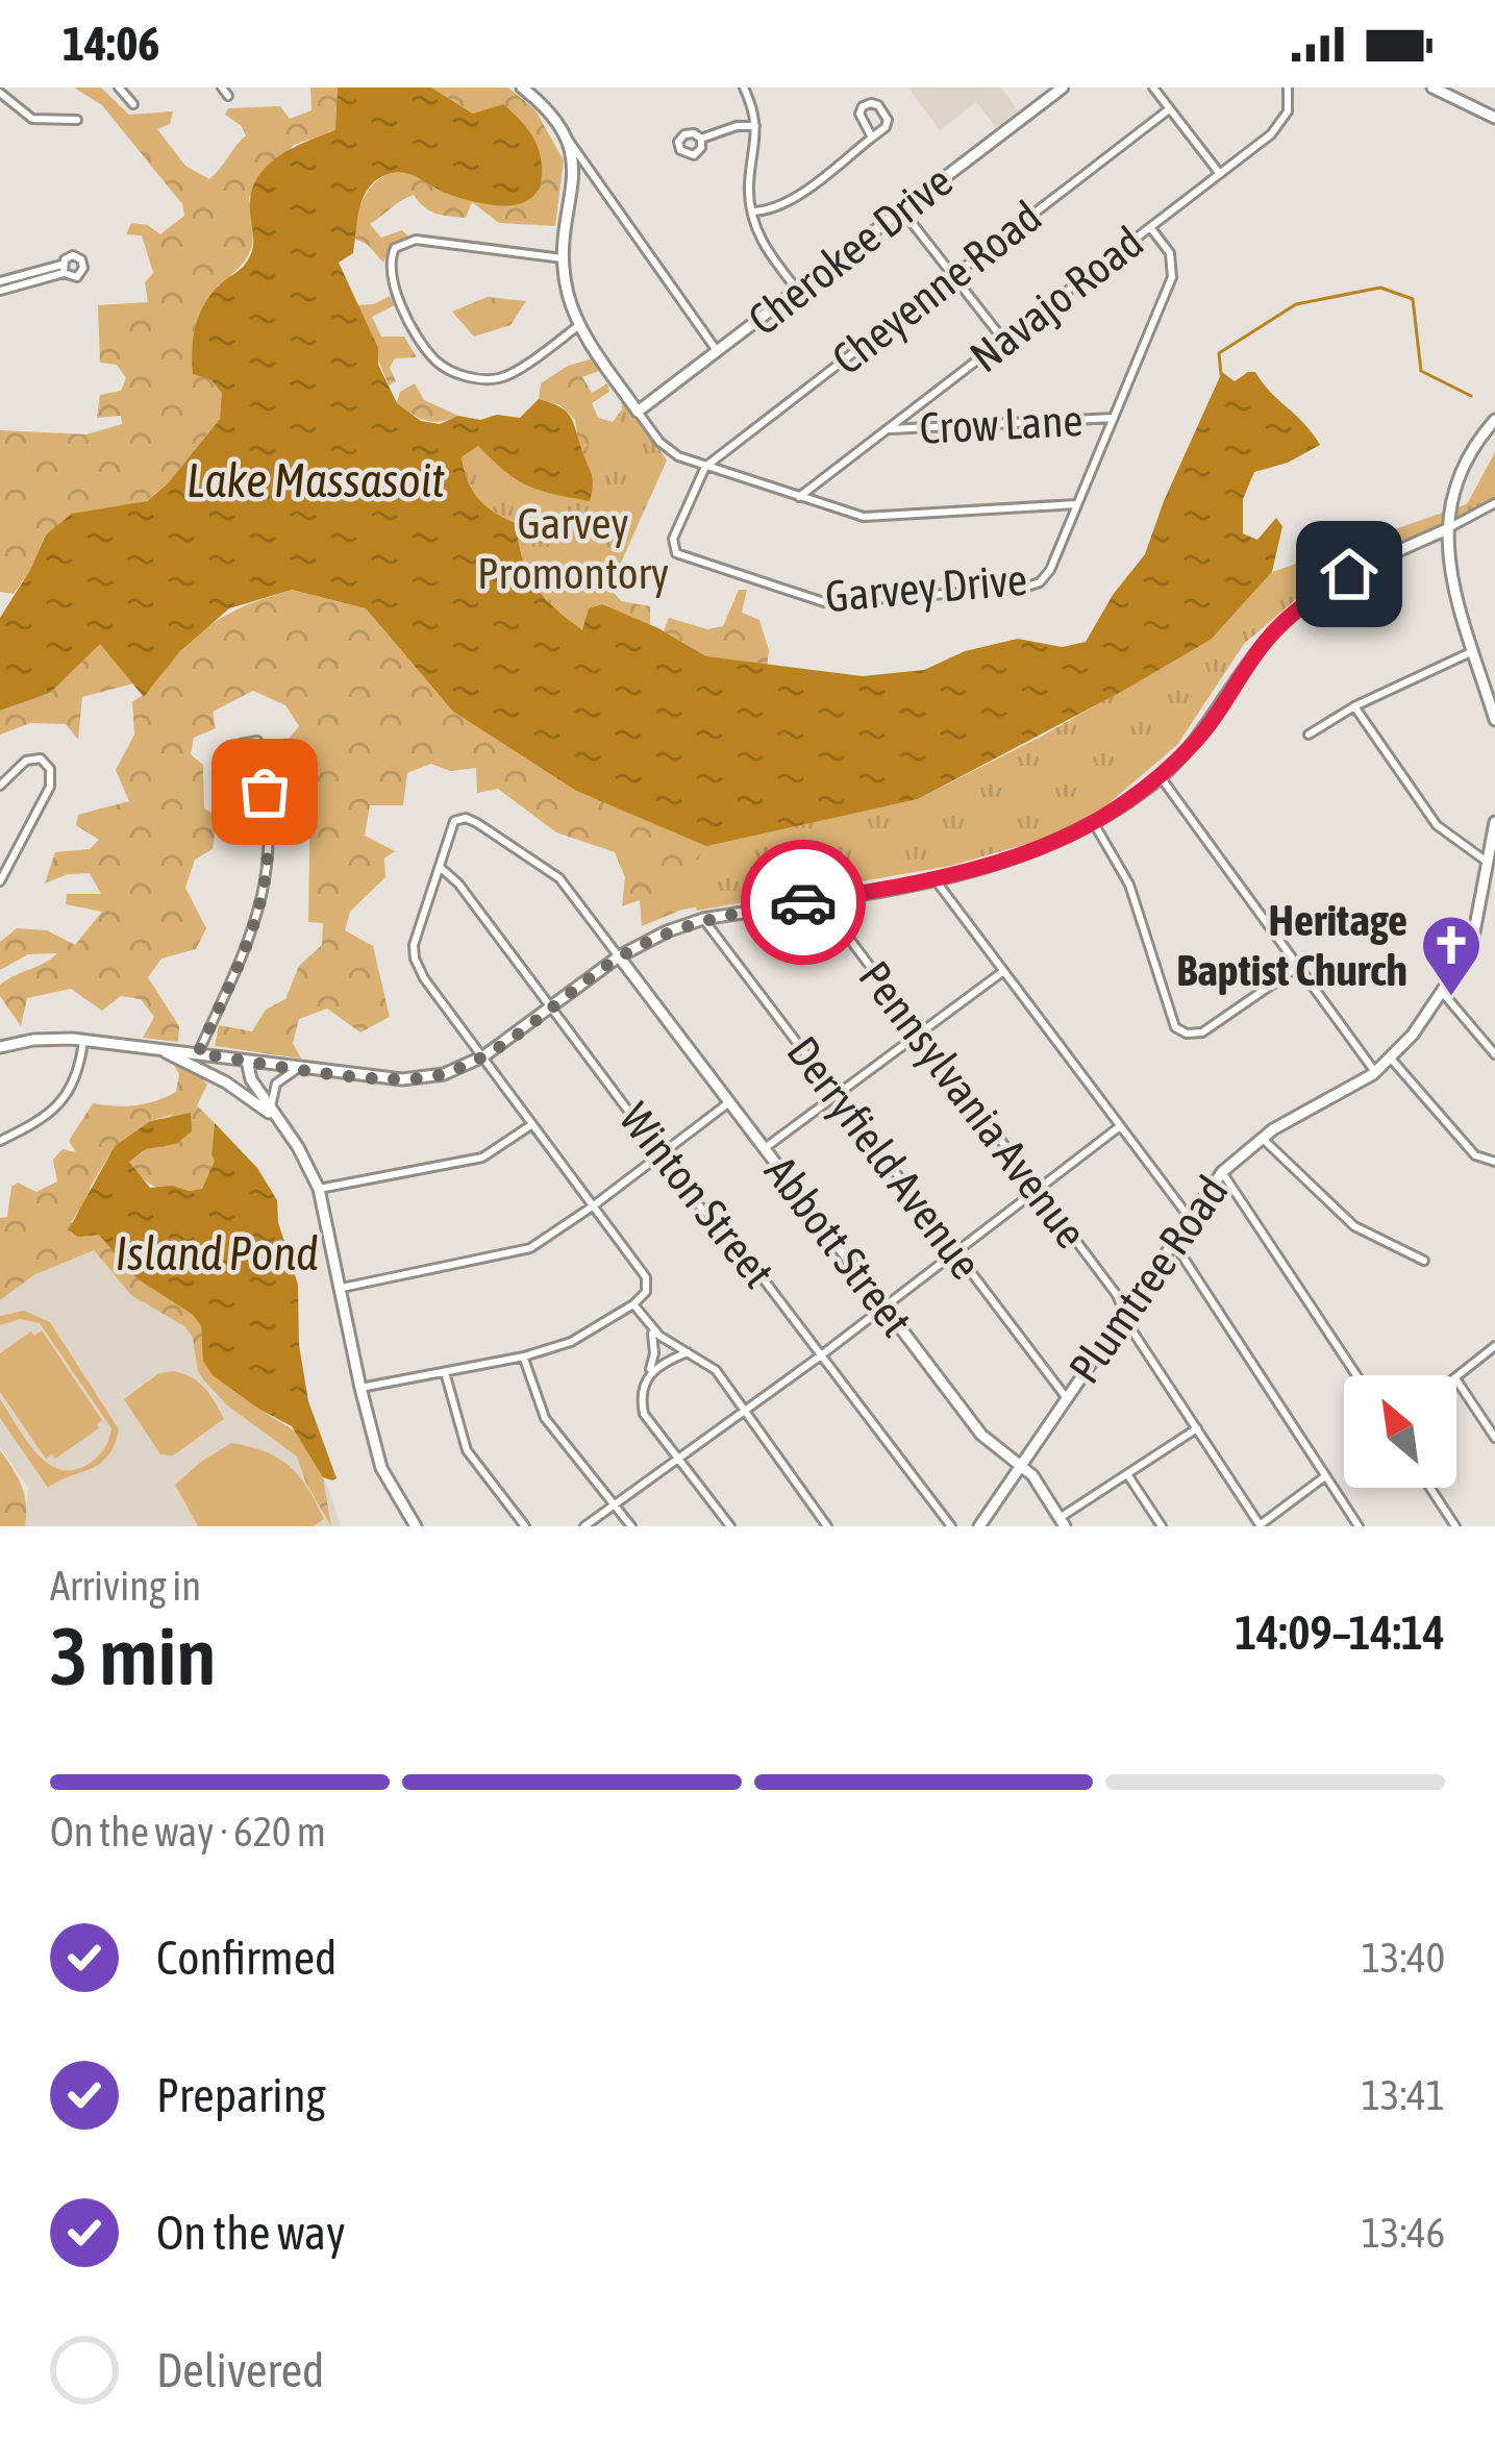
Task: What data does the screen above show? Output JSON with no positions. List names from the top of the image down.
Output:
{
  "streets": {
    "street": [
      "Cherokee Drive",
      "Cheyenne Road",
      "Navajo Road",
      "Crow Lane",
      "Garvey Drive",
      "Pennsylvania Avenue",
      "Derryfield Avenue",
      "Winton Street",
      "Abbott Street",
      "Plumtree Road"
    ]
  },
  "crossings": [
    ["Cheyenne Road", "Garvey Drive"],
    ["Navajo Road", "Crow Lane"],
    ["Navajo Road", "Garvey Drive"],
    ["Crow Lane", "Garvey Drive"],
    ["Pennsylvania Avenue", "Plumtree Road"],
    ["Derryfield Avenue", "Plumtree Road"],
    ["Abbott Street", "Plumtree Road"]
  ],
  "water": ["Lake Massasoit", "Island Pond"],
  "parks": ["Garvey Promontory"],
  "places": {
    "church": ["Heritage Baptist Church"]
  },
  "north": "top left",
  "page": {
    "status": "14:06",
    "heading": ["3 min", "Arriving in", "14:09–14:14"],
    "bar": "On the way · 620 m",
    "list": [
      ["Confirmed", "13:40"],
      ["Preparing", "13:41"],
      ["On the way", "13:46"],
      "Delivered"
    ]
  }
}
